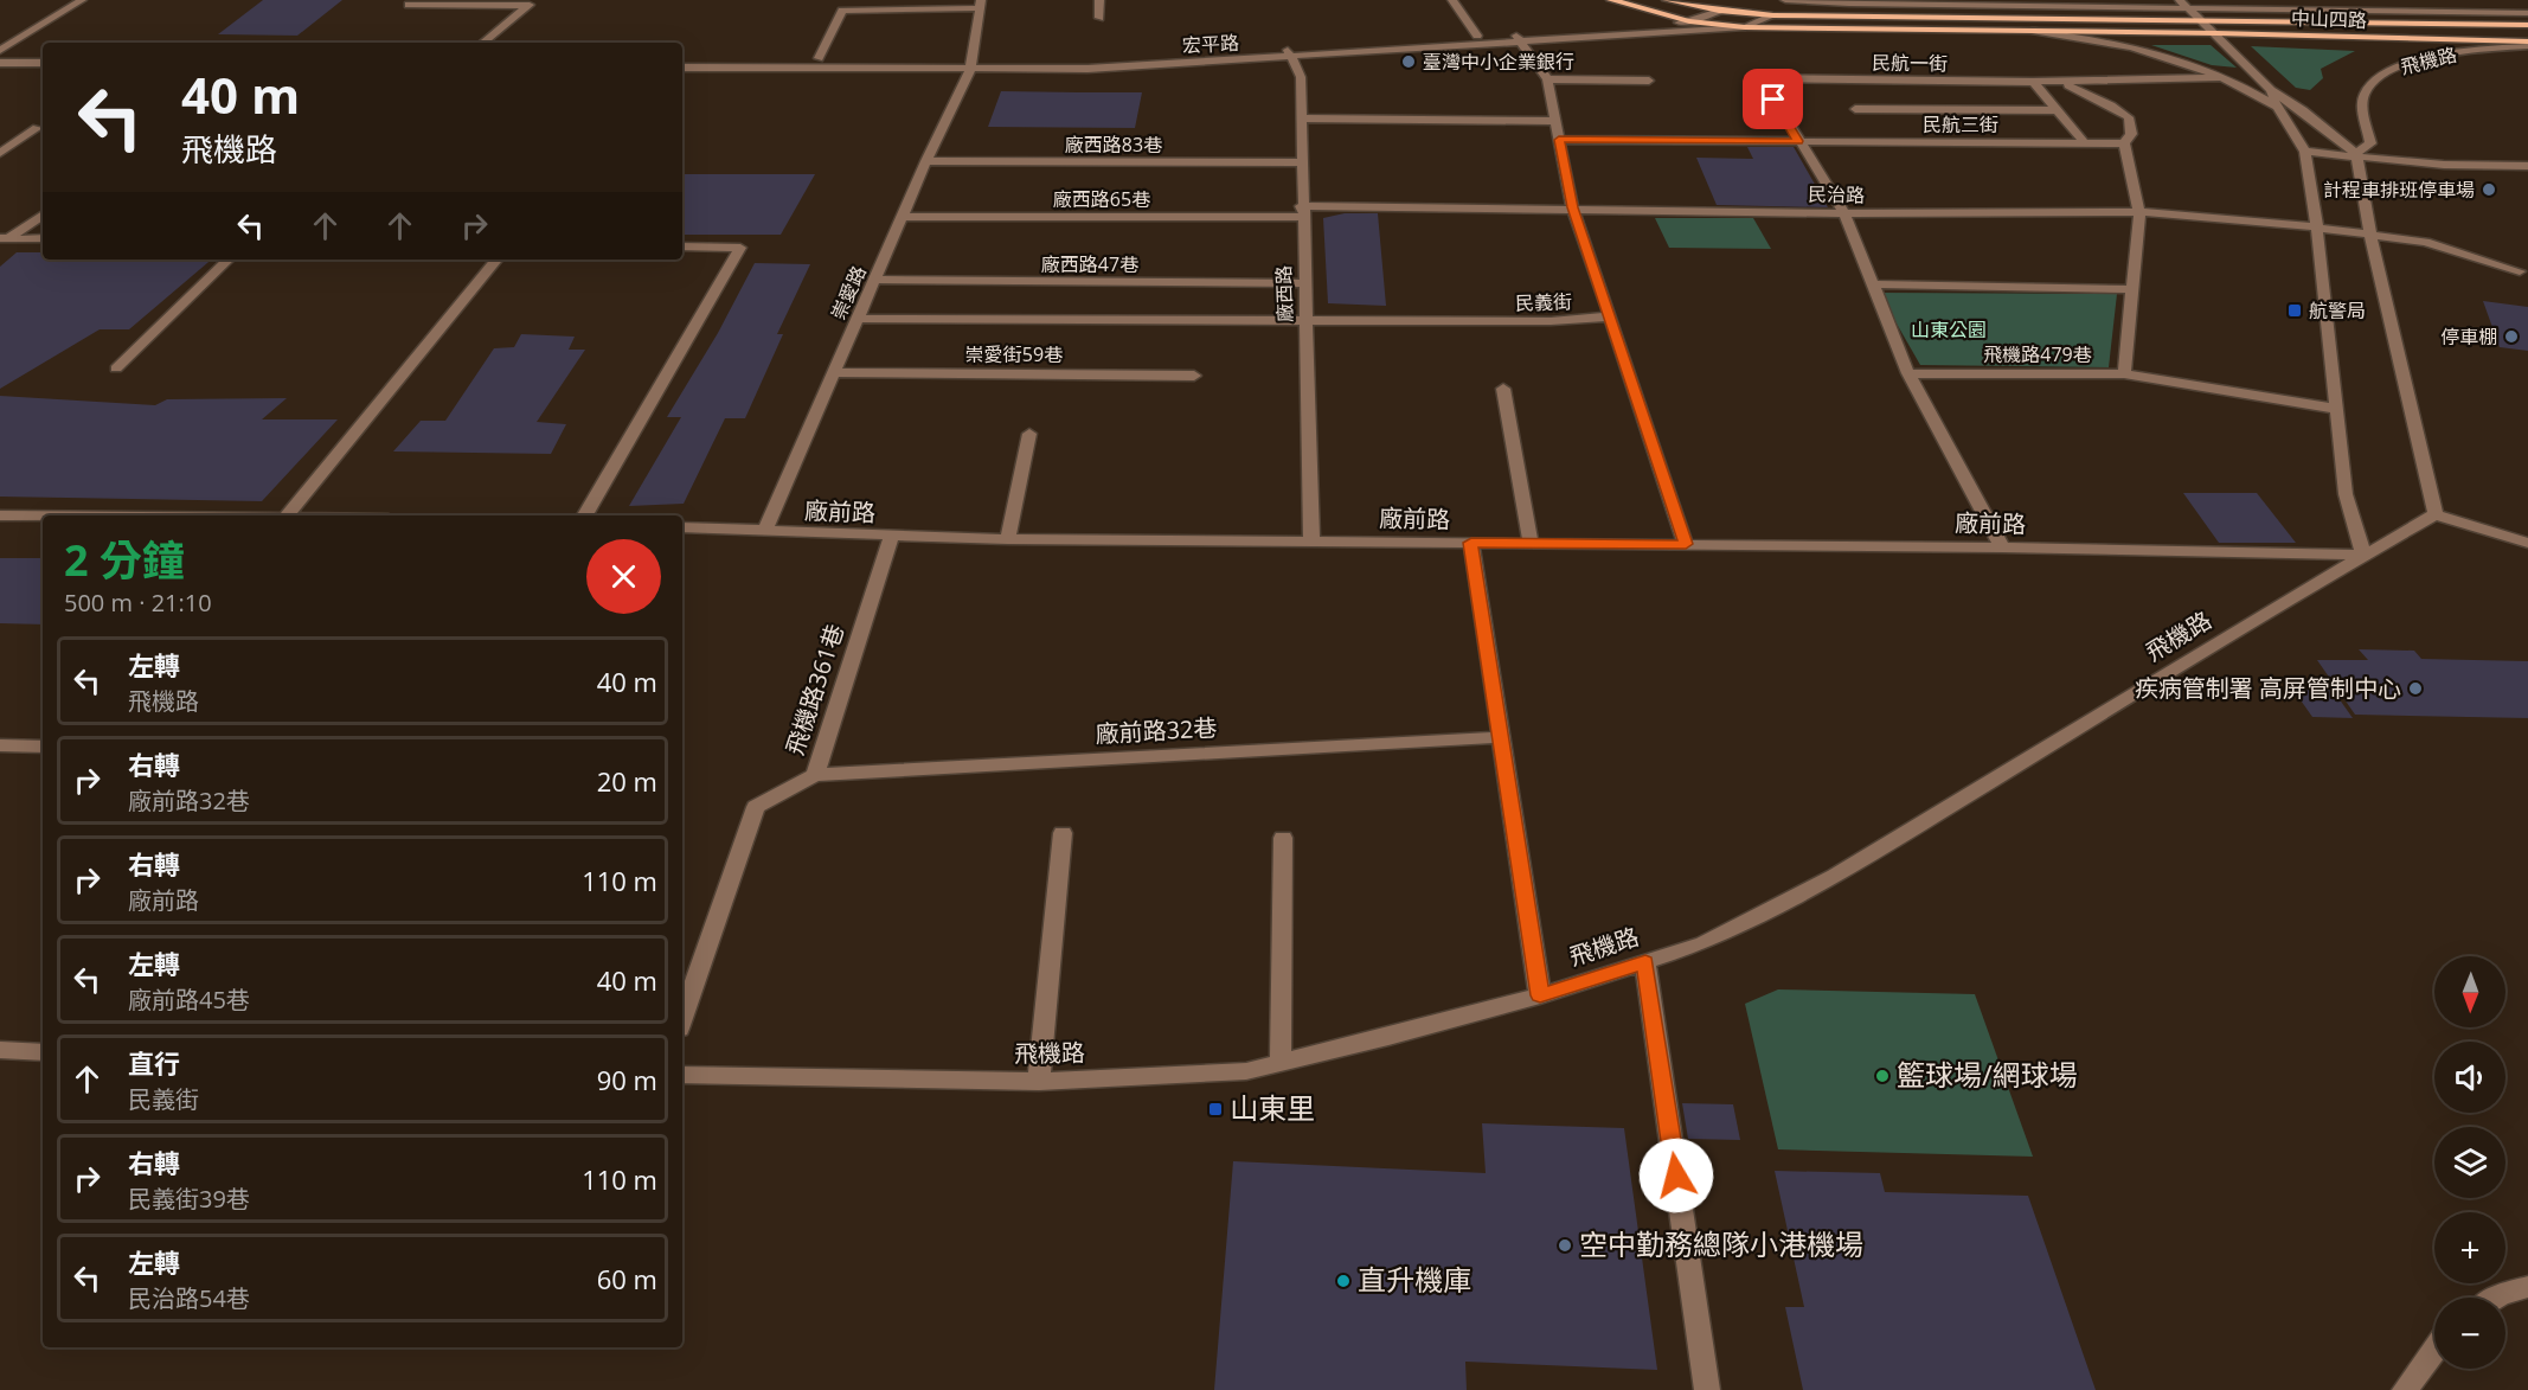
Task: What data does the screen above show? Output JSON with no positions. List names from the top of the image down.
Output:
{
  "streets": {
    "main road": ["中山四路"],
    "street": [
      "宏平路",
      "飛機路",
      "民航一街",
      "民航三街",
      "廠西路83巷",
      "民治路",
      "廠西路65巷",
      "廠西路47巷",
      "崇愛路",
      "廠西路",
      "民義街",
      "崇愛街59巷",
      "飛機路479巷",
      "廠前路",
      "飛機路361巷",
      "廠前路32巷"
    ]
  },
  "crossings": [
    ["中山四路", "宏平路"],
    ["中山四路", "飛機路"],
    ["宏平路", "崇愛路"],
    ["宏平路", "廠西路"],
    ["宏平路", "民義街"],
    ["飛機路", "廠前路"],
    ["民航一街", "民航三街"],
    ["民航三街", "民義街"],
    ["廠西路83巷", "崇愛路"],
    ["廠西路83巷", "廠西路"],
    ["民治路", "廠西路65巷"],
    ["民治路", "廠西路"],
    ["民治路", "民義街"],
    ["廠西路65巷", "崇愛路"],
    ["廠西路65巷", "廠西路"],
    ["廠西路47巷", "崇愛路"],
    ["廠西路47巷", "廠西路"],
    ["崇愛路", "民義街"],
    ["崇愛路", "崇愛街59巷"],
    ["崇愛路", "廠前路"],
    ["廠西路", "民義街"],
    ["廠西路", "廠前路"],
    ["廠前路", "飛機路361巷"],
    ["飛機路361巷", "廠前路32巷"]
  ],
  "parks": ["山東公園"],
  "places": {
    "other": [
      "臺灣中小企業銀行",
      "計程車排班停車場",
      "停車棚",
      "疾病管制署 高屏管制中心",
      "籃球場/網球場",
      "空中勤務總隊小港機場",
      "直升機庫"
    ],
    "transit": ["航警局", "山東里"]
  },
  "north": "bottom",
  "page": {
    "turn": ["40 m", "飛機路"],
    "heading": ["2 分鐘", "500 m · 21:10"],
    "list": [
      {
        "name": "左轉",
        "note": "飛機路",
        "value": "40 m"
      },
      {
        "name": "右轉",
        "note": "廠前路32巷",
        "value": "20 m"
      },
      {
        "name": "右轉",
        "note": "廠前路",
        "value": "110 m"
      },
      {
        "name": "左轉",
        "note": "廠前路45巷",
        "value": "40 m"
      },
      {
        "name": "直行",
        "note": "民義街",
        "value": "90 m"
      },
      {
        "name": "右轉",
        "note": "民義街39巷",
        "value": "110 m"
      },
      {
        "name": "左轉",
        "note": "民治路54巷",
        "value": "60 m"
      }
    ],
    "map_buttons": ["+", "−"]
  }
}
